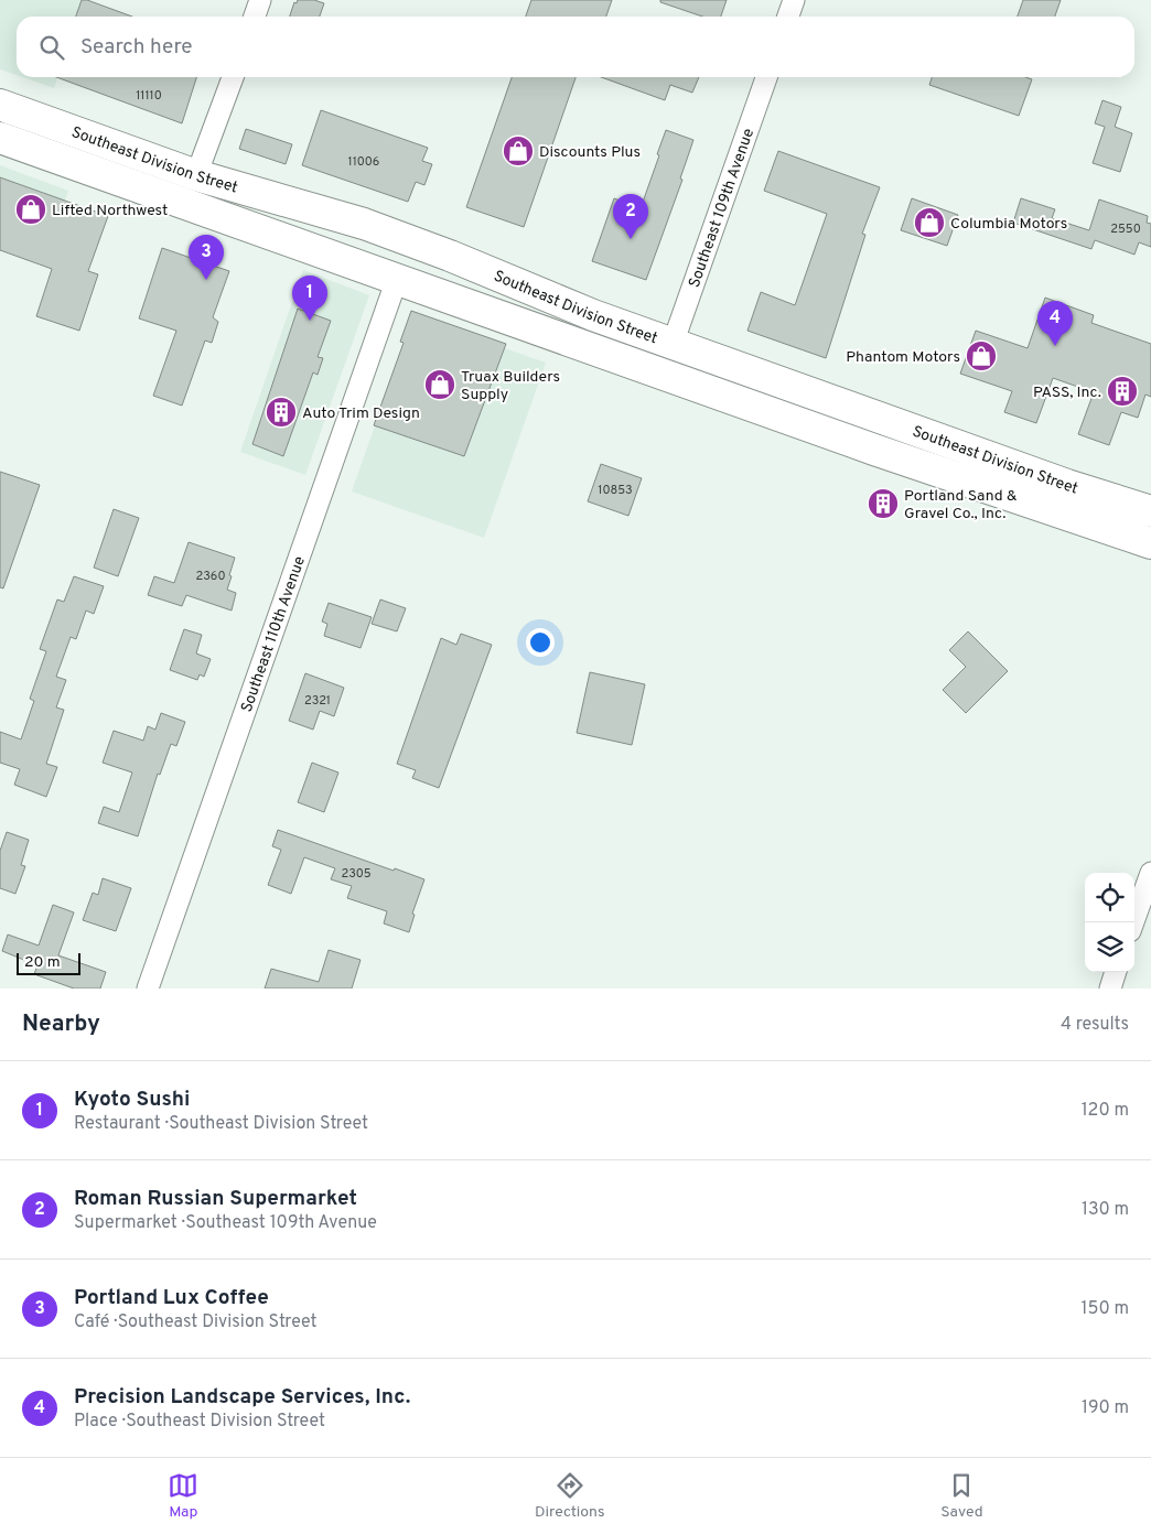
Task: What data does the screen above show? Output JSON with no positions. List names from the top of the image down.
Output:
{
  "streets": {
    "main road": ["Southeast Division Street"],
    "street": ["Southeast 109th Avenue", "Southeast 110th Avenue"]
  },
  "crossings": [
    ["Southeast Division Street", "Southeast 109th Avenue"],
    ["Southeast Division Street", "Southeast 110th Avenue"]
  ],
  "places": {
    "shop": [
      "Discounts Plus",
      "Lifted Northwest",
      "Columbia Motors",
      "Phantom Motors",
      "Truax Builders Supply"
    ],
    "building": ["PASS, Inc.", "Auto Trim Design", "Portland Sand & Gravel Co., Inc."]
  },
  "house_numbers": [
    "11110",
    "11006",
    "2550",
    "10853",
    "2360",
    "2321",
    "2305"
  ],
  "scale_bar": "20 m",
  "page": {
    "search": "Search here",
    "pins": [
      "2",
      "3",
      "1",
      "4"
    ],
    "scale": "20 m",
    "heading": ["Nearby", "4 results"],
    "list": [
      {
        "mark": "1",
        "name": "Kyoto Sushi",
        "note": "Restaurant · Southeast Division Street",
        "value": "120 m"
      },
      {
        "mark": "2",
        "name": "Roman Russian Supermarket",
        "note": "Supermarket · Southeast 109th Avenue",
        "value": "130 m"
      },
      {
        "mark": "3",
        "name": "Portland Lux Coffee",
        "note": "Café · Southeast Division Street",
        "value": "150 m"
      },
      {
        "mark": "4",
        "name": "Precision Landscape Services, Inc.",
        "note": "Place · Southeast Division Street",
        "value": "190 m"
      }
    ],
    "nav": ["Map", "Directions", "Saved"]
  }
}
